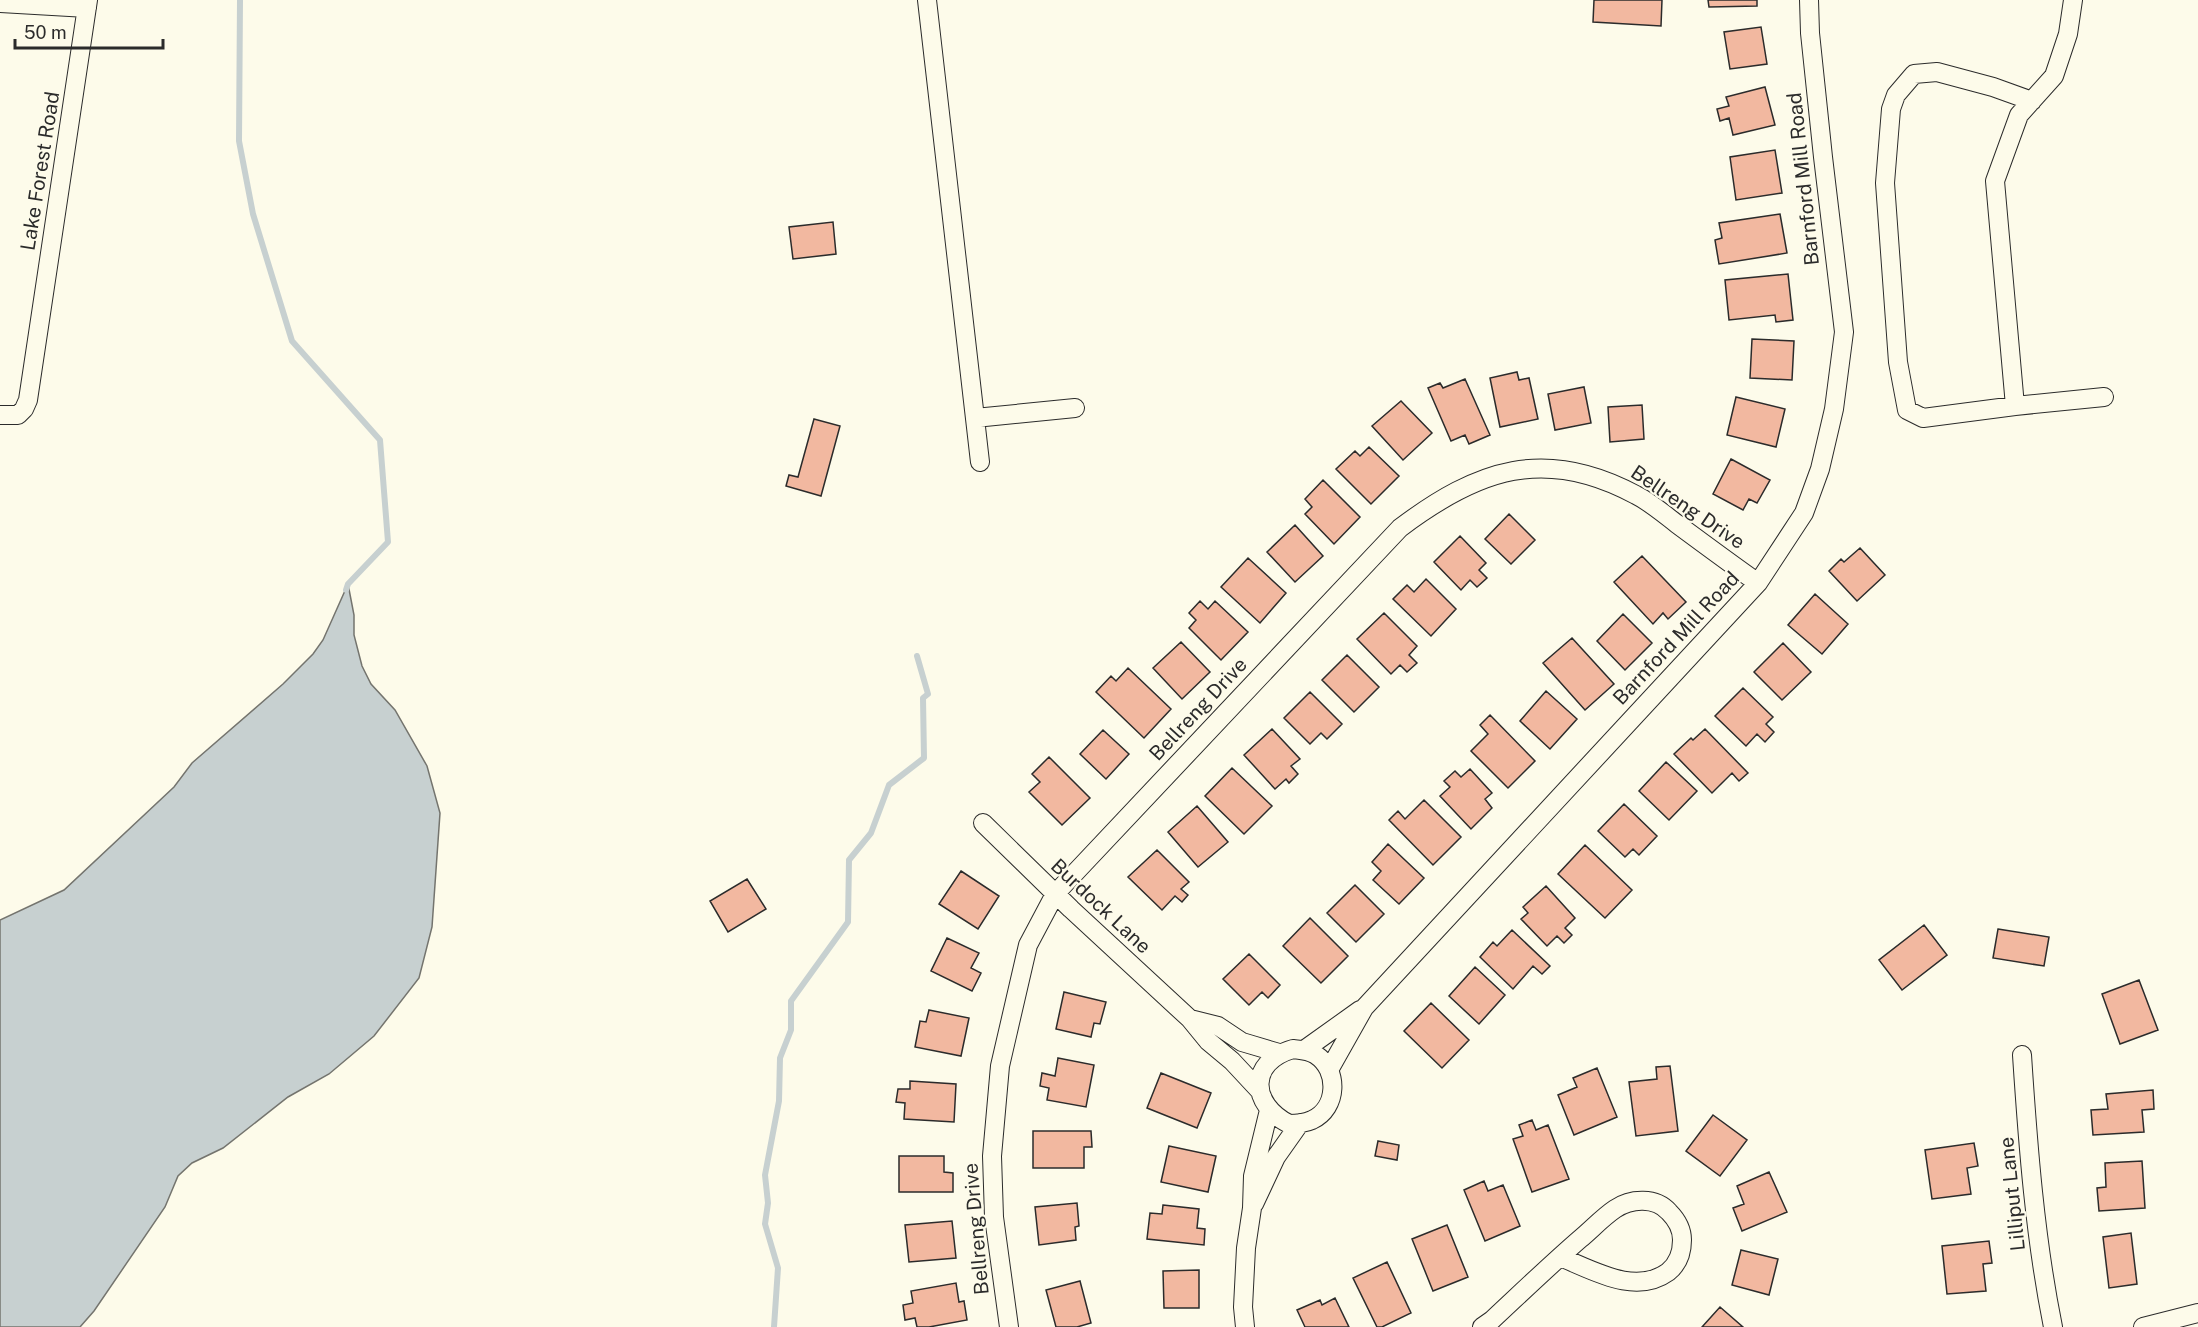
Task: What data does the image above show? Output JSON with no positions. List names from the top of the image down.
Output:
{
  "streets": {
    "street": [
      "Lake Forest Road",
      "Barnford Mill Road",
      "Bellreng Drive",
      "Burdock Lane",
      "Lilliput Lane"
    ]
  },
  "crossings": [
    ["Barnford Mill Road", "Bellreng Drive"],
    ["Barnford Mill Road", "Burdock Lane"],
    ["Bellreng Drive", "Burdock Lane"]
  ],
  "scale_bar": "50 m"
}
